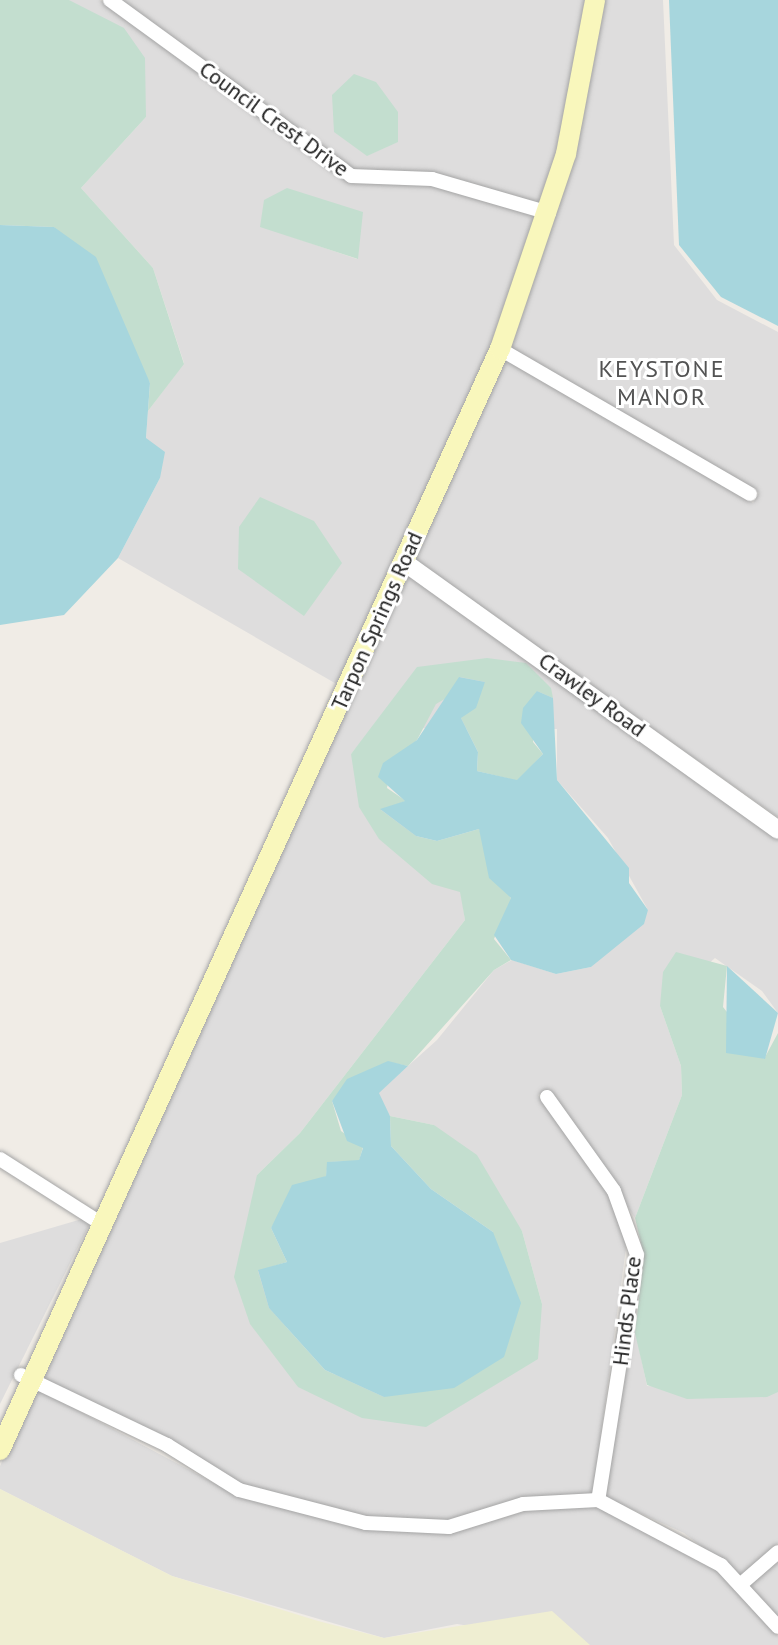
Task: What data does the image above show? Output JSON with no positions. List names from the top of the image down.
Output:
{
  "streets": {
    "main road": ["Tarpon Springs Road"],
    "street": ["Council Crest Drive", "Crawley Road", "Hinds Place"]
  },
  "crossings": [
    ["Council Crest Drive", "Tarpon Springs Road"],
    ["Tarpon Springs Road", "Crawley Road"]
  ],
  "districts": ["KEYSTONE MANOR"]
}
